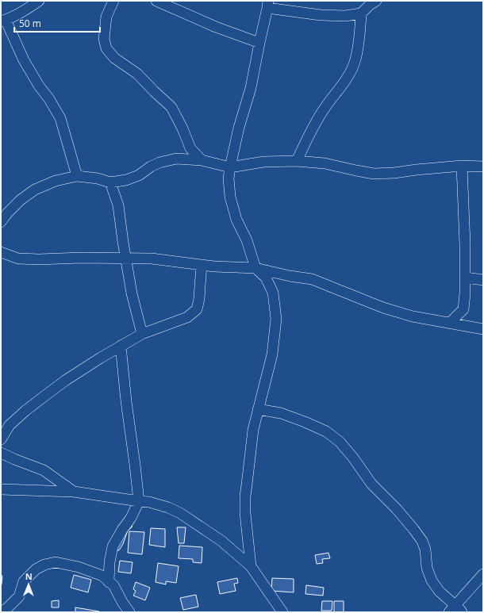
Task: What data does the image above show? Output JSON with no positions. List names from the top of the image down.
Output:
{
  "scale_bar": "50 m",
  "north": "top"
}
